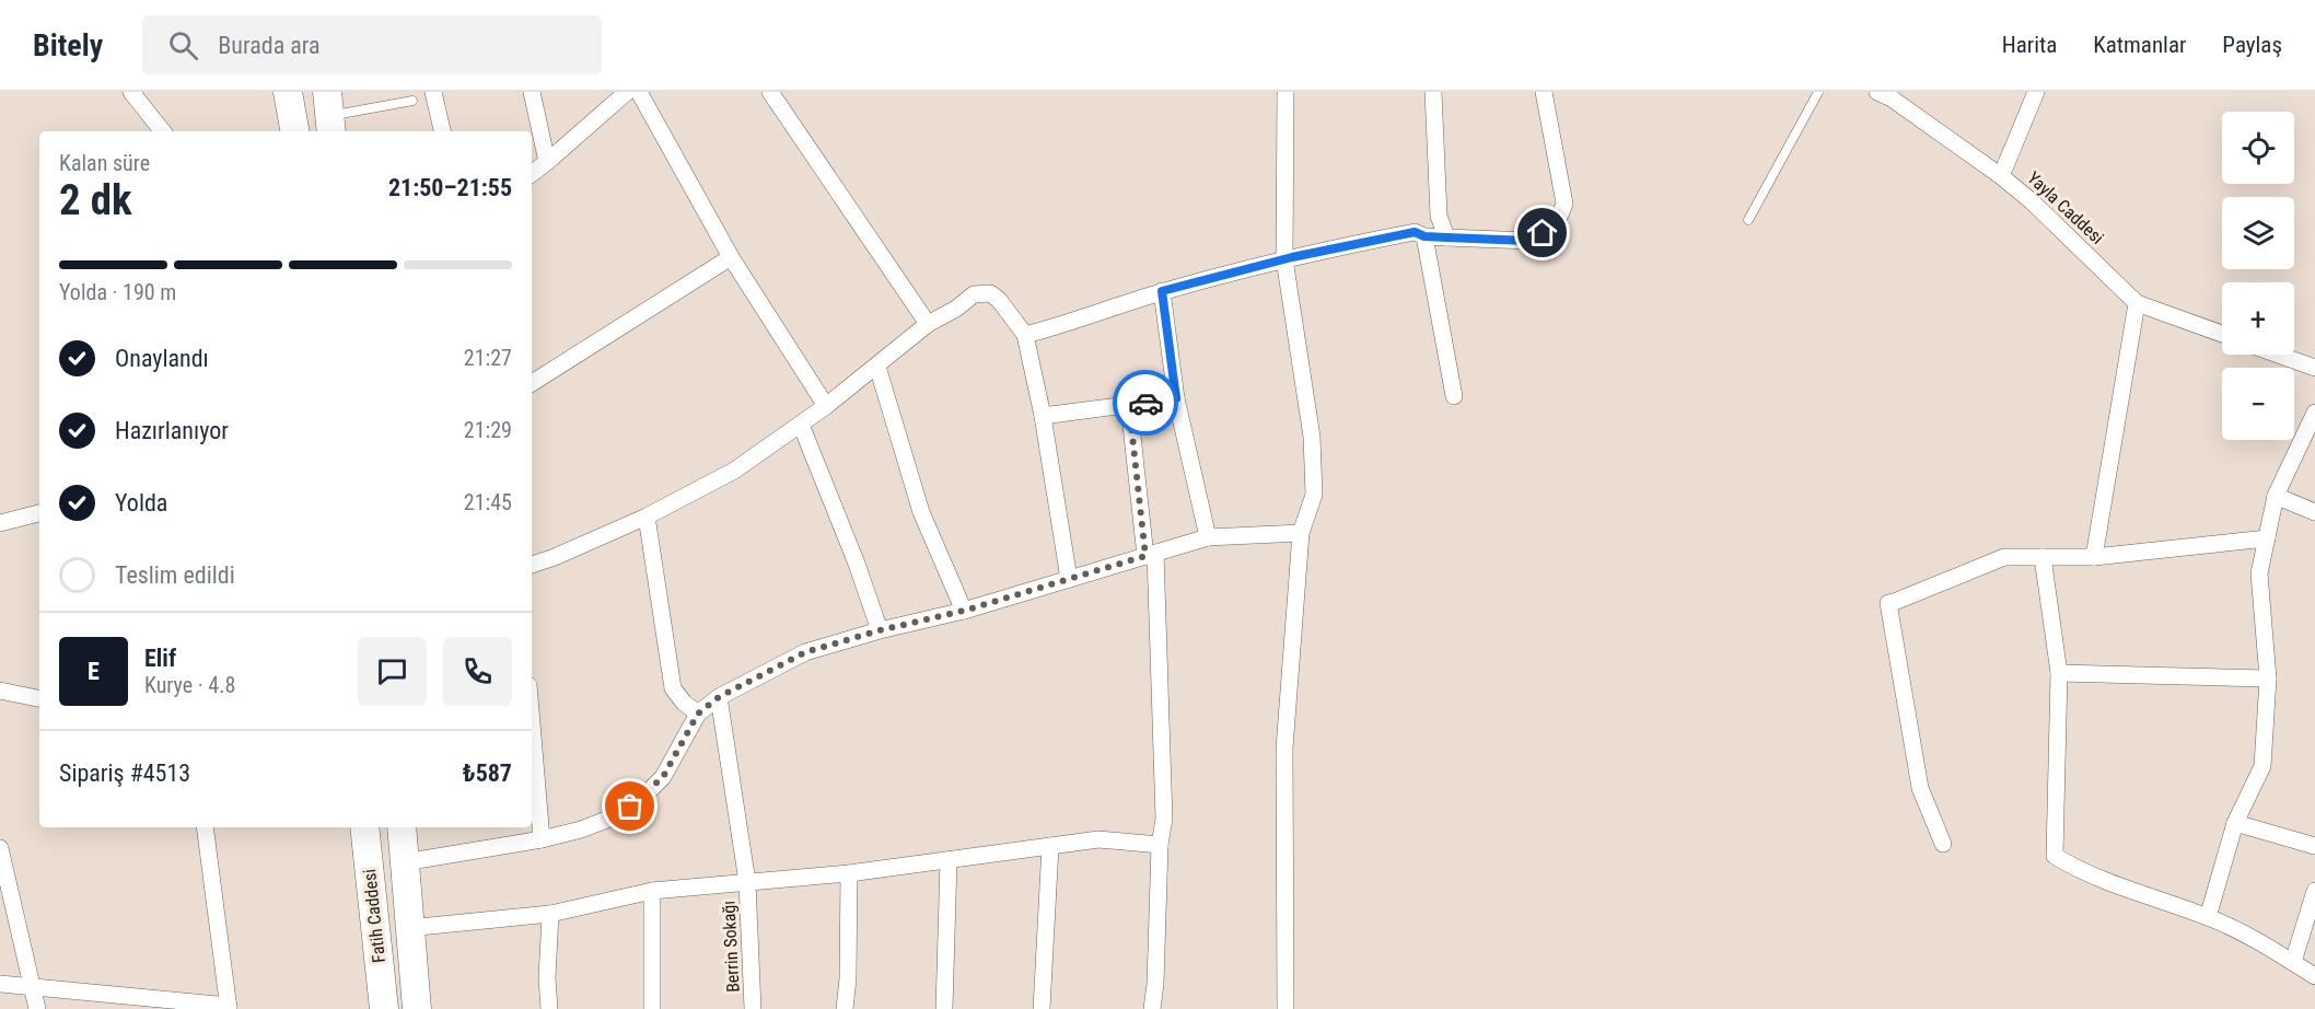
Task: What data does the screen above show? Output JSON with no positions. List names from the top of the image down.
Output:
{
  "streets": {
    "main road": ["Fatih Caddesi"],
    "street": ["Yayla Caddesi", "Berrin Sokağı"]
  },
  "page": {
    "header": "Bitely",
    "search": "Burada ara",
    "nav": ["Harita", "Katmanlar", "Paylaş"],
    "map_buttons": ["+", "−"],
    "heading": ["2 dk", "Kalan süre", "21:50–21:55"],
    "panel": [
      "Elif",
      "Kurye · 4.8",
      "Sipariş #4513",
      "₺587"
    ],
    "bar": "Yolda · 190 m",
    "list": [
      ["Onaylandı", "21:27"],
      ["Hazırlanıyor", "21:29"],
      ["Yolda", "21:45"],
      "Teslim edildi"
    ],
    "round": "E"
  }
}
